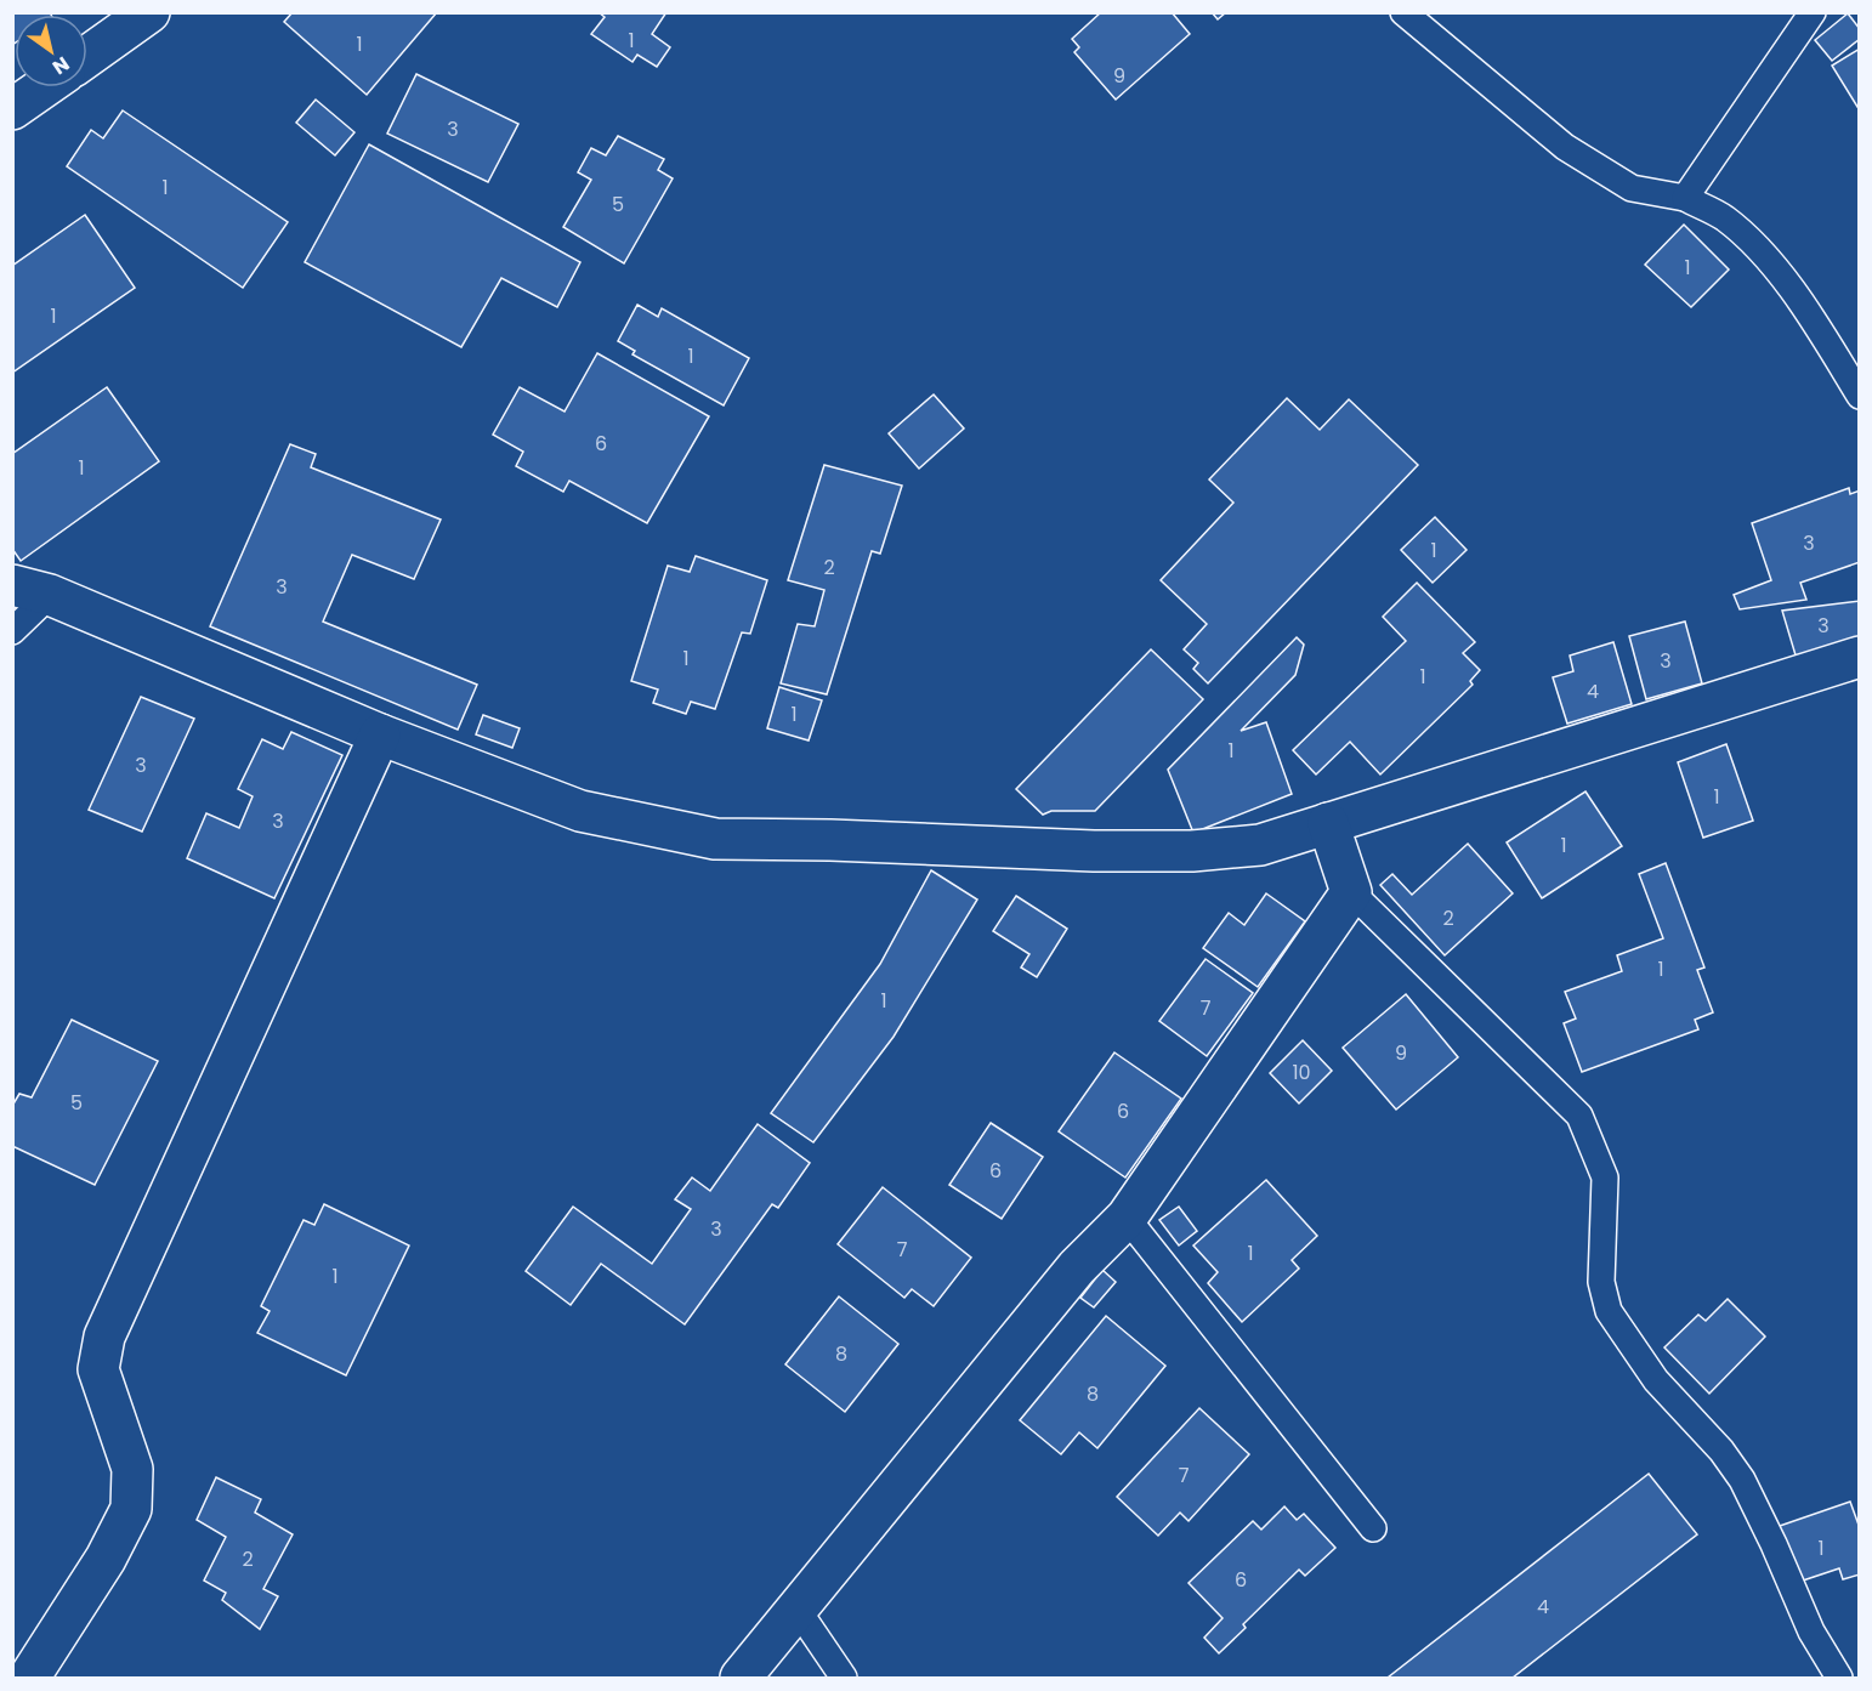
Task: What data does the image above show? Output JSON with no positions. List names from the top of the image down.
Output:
{
  "house_numbers": [
    "1",
    "1",
    "9",
    "3",
    "1",
    "5",
    "1",
    "1",
    "1",
    "6",
    "1",
    "3",
    "1",
    "2",
    "3",
    "3",
    "1",
    "3",
    "1",
    "4",
    "1",
    "1",
    "3",
    "1",
    "3",
    "1",
    "2",
    "1",
    "1",
    "7",
    "9",
    "10",
    "5",
    "6",
    "6",
    "3",
    "7",
    "1",
    "1",
    "8",
    "8",
    "7",
    "1",
    "2",
    "6",
    "4"
  ],
  "north": "bottom right"
}
